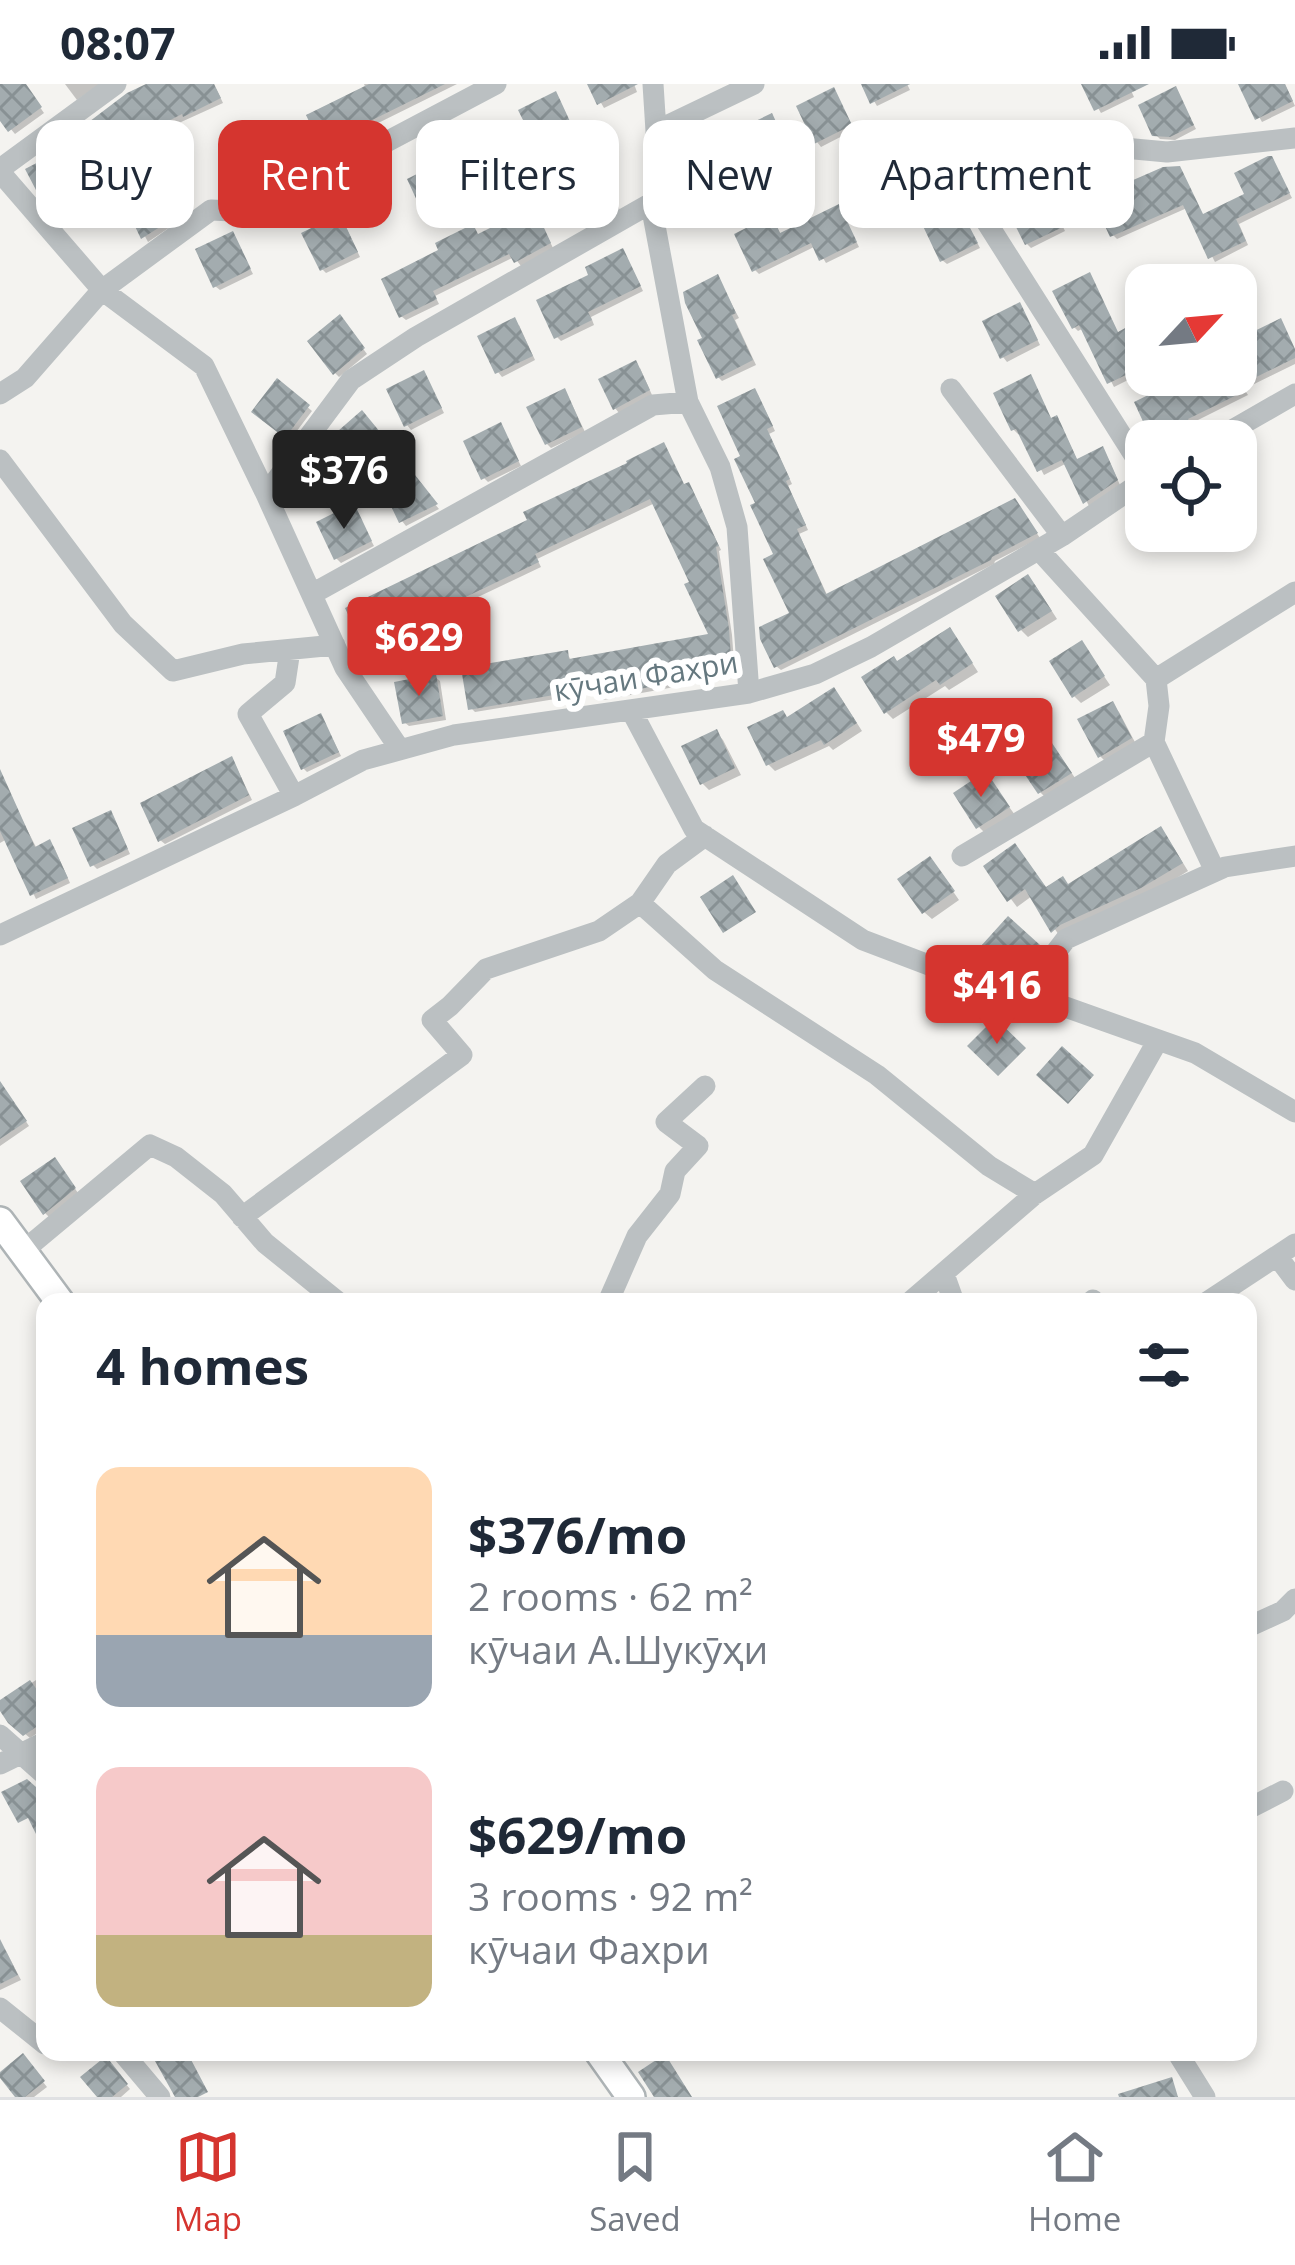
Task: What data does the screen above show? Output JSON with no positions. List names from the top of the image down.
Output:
{
  "streets": {
    "street": ["кӯчаи Фахри"]
  },
  "north": "top right",
  "page": {
    "status": "08:07",
    "chip": [
      "Buy",
      "Rent",
      "Filters",
      "New",
      "Apartment"
    ],
    "price": [
      "$376",
      "$629",
      "$479",
      "$416"
    ],
    "heading": "4 homes",
    "list": [
      {
        "name": "$376/mo",
        "note": "2 rooms · 62 m² · кӯчаи А.Шукӯҳи"
      },
      {
        "name": "$629/mo",
        "note": "3 rooms · 92 m² · кӯчаи Фахри"
      }
    ],
    "tabs": ["Map", "Saved", "Home"]
  }
}
